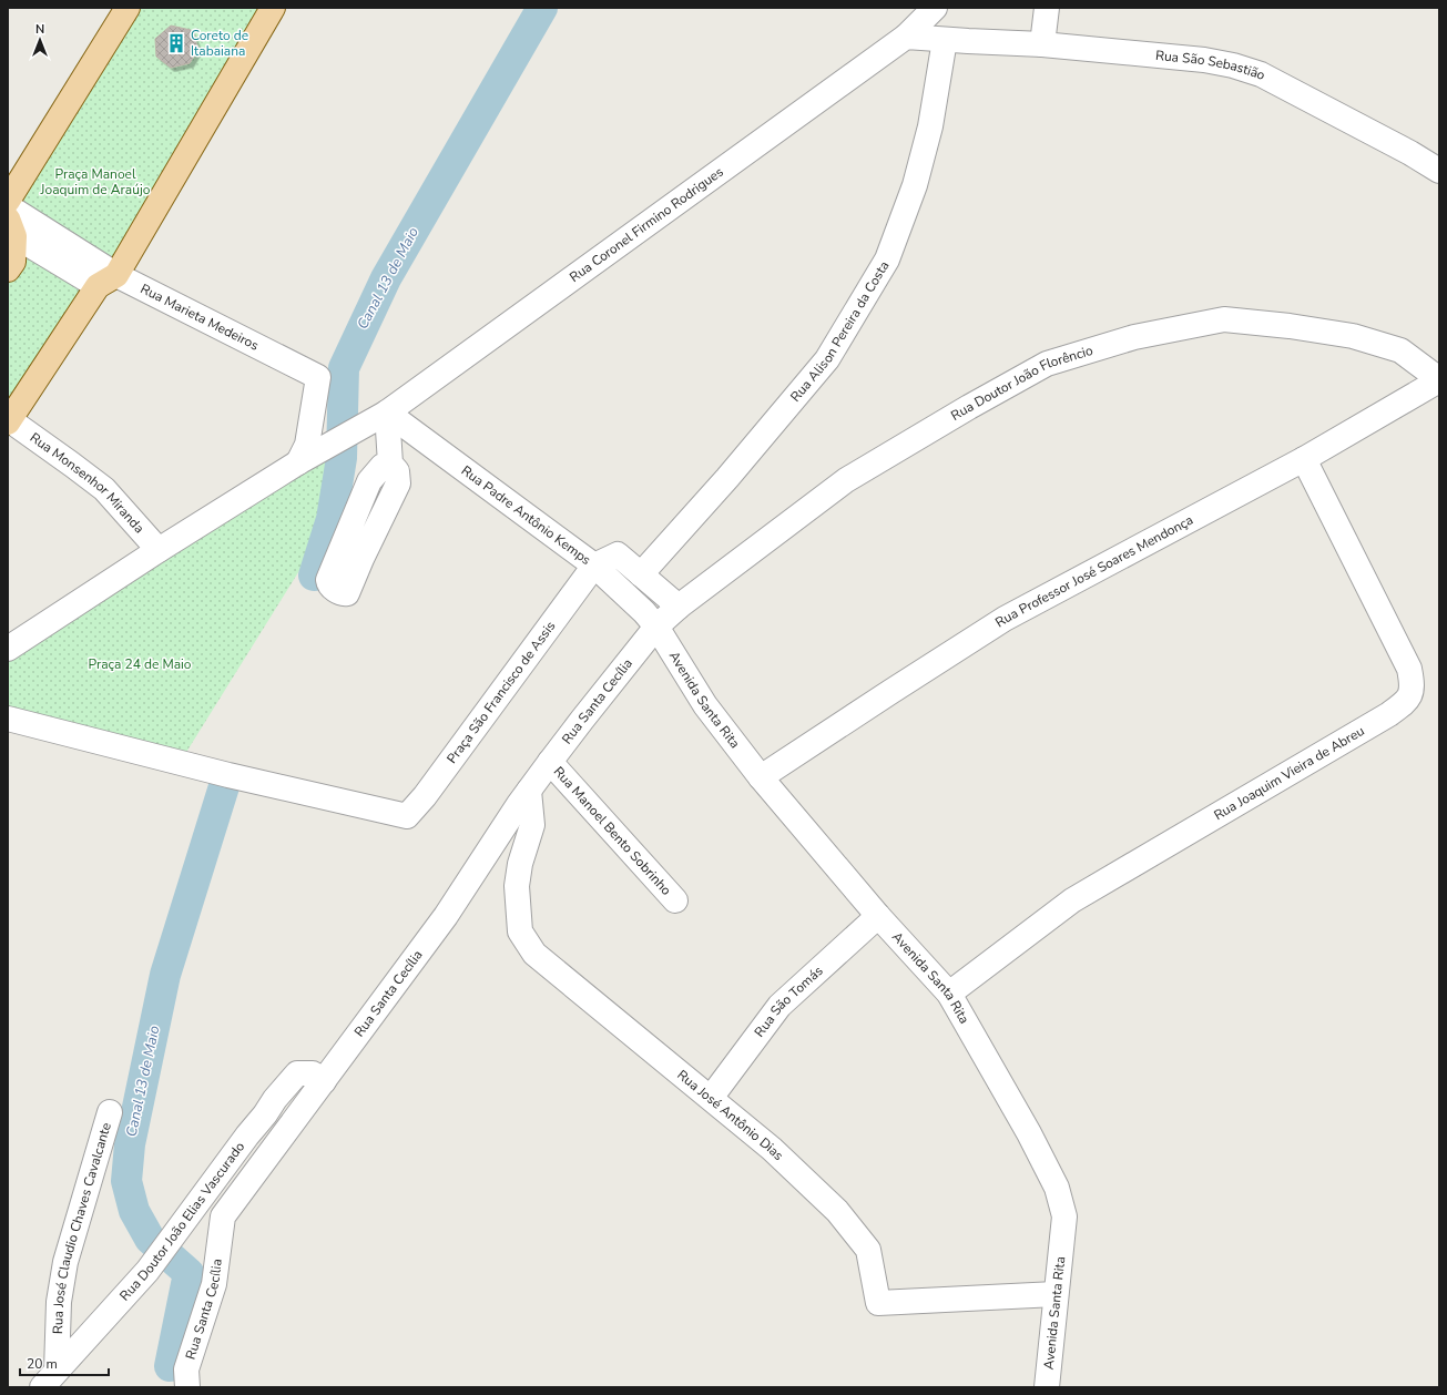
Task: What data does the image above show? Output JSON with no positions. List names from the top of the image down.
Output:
{
  "streets": {
    "street": [
      "Rua São Sebastião",
      "Rua Coronel Firmino Rodrigues",
      "Rua Marieta Medeiros",
      "Rua Alison Pereira da Costa",
      "Rua Doutor João Florêncio",
      "Rua Monsenhor Miranda",
      "Rua Padre Antônio Kemps",
      "Rua Professor José Soares Mendonça",
      "Praça São Francisco de Assis",
      "Avenida Santa Rita",
      "Rua Santa Cecília",
      "Rua Joaquim Vieira de Abreu",
      "Rua Manoel Bento Sobrinho",
      "Rua São Tomás",
      "Rua José Antônio Dias",
      "Rua Doutor João Elias Vascurado",
      "Rua José Claudio Chaves Cavalcante"
    ]
  },
  "crossings": [
    ["Rua São Sebastião", "Rua Alison Pereira da Costa"],
    ["Rua Coronel Firmino Rodrigues", "Rua Marieta Medeiros"],
    ["Rua Coronel Firmino Rodrigues", "Rua Padre Antônio Kemps"],
    ["Rua Doutor João Florêncio", "Rua Padre Antônio Kemps"],
    ["Rua Doutor João Florêncio", "Rua Professor José Soares Mendonça"],
    ["Rua Doutor João Florêncio", "Avenida Santa Rita"],
    ["Rua Doutor João Florêncio", "Rua Santa Cecília"],
    ["Rua Padre Antônio Kemps", "Praça São Francisco de Assis"],
    ["Rua Padre Antônio Kemps", "Avenida Santa Rita"],
    ["Rua Padre Antônio Kemps", "Rua Santa Cecília"],
    ["Rua Professor José Soares Mendonça", "Avenida Santa Rita"],
    ["Rua Professor José Soares Mendonça", "Rua Joaquim Vieira de Abreu"],
    ["Avenida Santa Rita", "Rua Santa Cecília"],
    ["Avenida Santa Rita", "Rua Joaquim Vieira de Abreu"],
    ["Avenida Santa Rita", "Rua São Tomás"],
    ["Avenida Santa Rita", "Rua José Antônio Dias"],
    ["Rua Santa Cecília", "Rua Manoel Bento Sobrinho"],
    ["Rua Santa Cecília", "Rua José Antônio Dias"],
    ["Rua Santa Cecília", "Rua Doutor João Elias Vascurado"],
    ["Rua São Tomás", "Rua José Antônio Dias"],
    ["Rua Doutor João Elias Vascurado", "Rua José Claudio Chaves Cavalcante"]
  ],
  "water": ["Canal 13 de Maio"],
  "parks": ["Praça Manoel Joaquim de Araújo", "Praça 24 de Maio"],
  "places": {
    "building": ["Coreto de Itabaiana"]
  },
  "scale_bar": "20 m",
  "north": "top"
}
